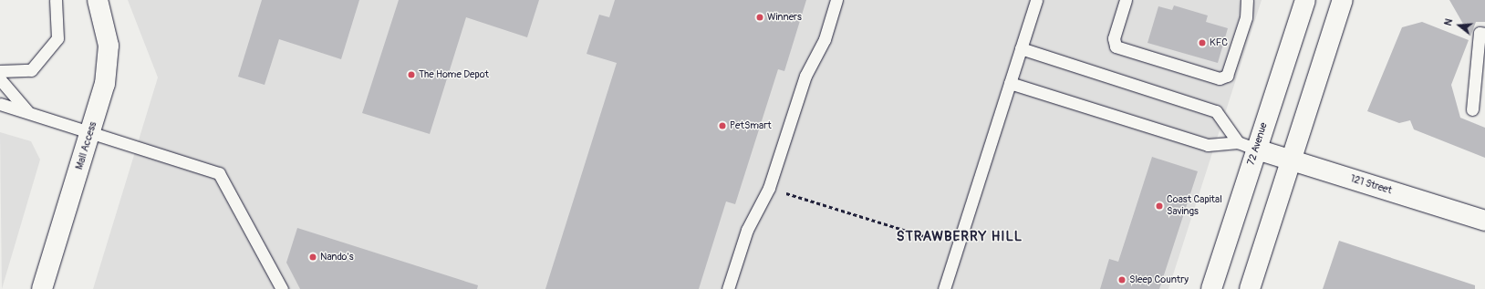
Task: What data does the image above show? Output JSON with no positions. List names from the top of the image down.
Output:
{
  "streets": {
    "main road": ["72 Avenue", "Mall Access", "121 Street"]
  },
  "crossings": [
    ["72 Avenue", "121 Street"]
  ],
  "districts": ["STRAWBERRY HILL"],
  "places": [
    "Winners",
    "KFC",
    "The Home Depot",
    "PetSmart",
    "Coast Capital Savings",
    "Nando's",
    "Sleep Country"
  ],
  "north": "left"
}
